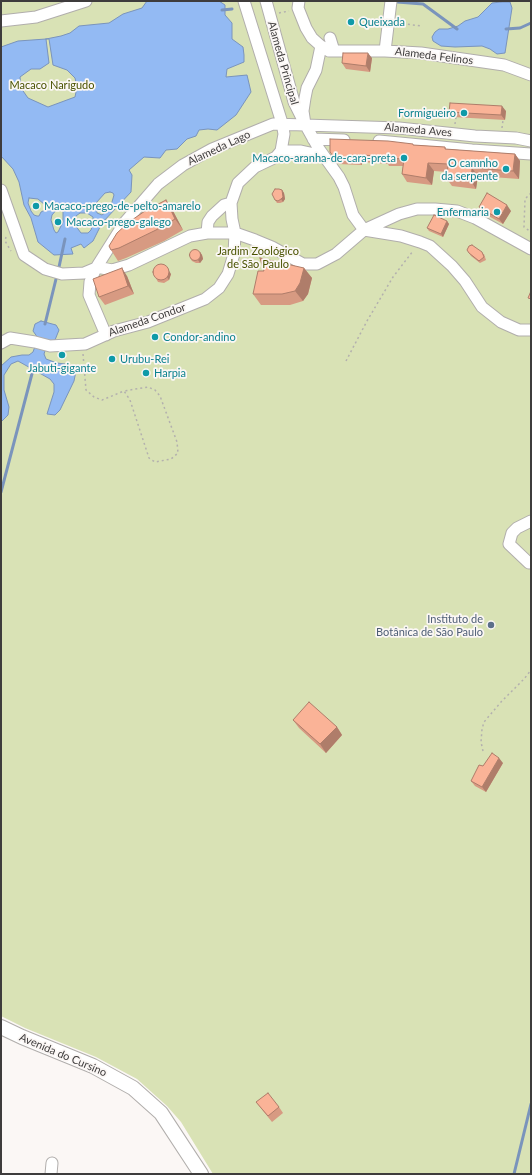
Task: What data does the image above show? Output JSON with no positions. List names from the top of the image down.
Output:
{
  "streets": {
    "main road": ["Avenida do Cursino"],
    "street": [
      "Alameda Felinos",
      "Alameda Principal",
      "Alameda Aves",
      "Alameda Lago",
      "Alameda Condor"
    ]
  },
  "crossings": [
    ["Alameda Principal", "Alameda Aves"],
    ["Alameda Principal", "Alameda Lago"],
    ["Alameda Principal", "Alameda Condor"],
    ["Alameda Aves", "Alameda Lago"],
    ["Alameda Lago", "Alameda Condor"]
  ],
  "parks": ["Macaco Narigudo", "Jardim Zoológico de São Paulo"],
  "places": [
    "Queixada",
    "Formigueiro",
    "Macaco-aranha-de-cara-preta",
    "O camnho da serpente",
    "Macaco-prego-de-pelto-amarelo",
    "Enfermaria",
    "Macaco-prego-galego",
    "Condor-andino",
    "Jabuti-gigante",
    "Urubu-Rei",
    "Harpia",
    "Instituto de Botânica de São Paulo"
  ]
}
